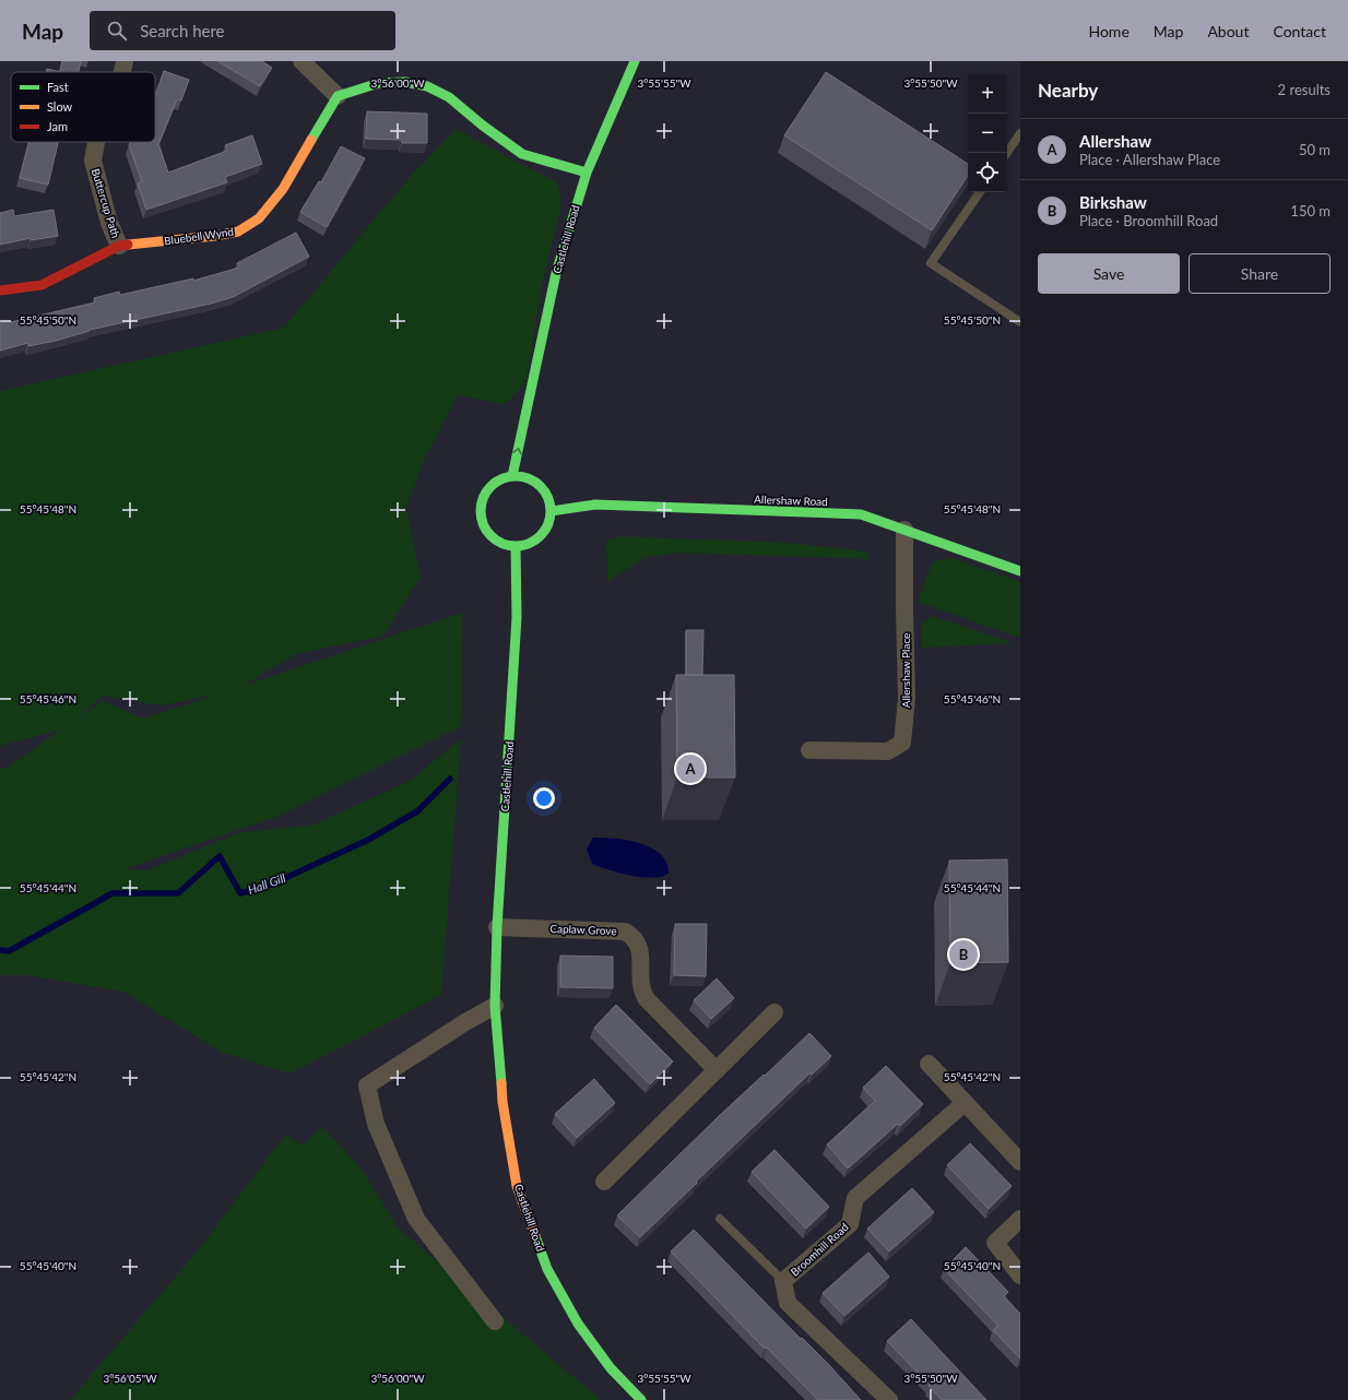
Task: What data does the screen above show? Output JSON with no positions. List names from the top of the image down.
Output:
{
  "streets": {
    "main road": ["Bluebell Wynd", "Castlehill Road", "Allershaw Road"],
    "street": [
      "Buttercup Path",
      "Allershaw Place",
      "Caplaw Grove",
      "Broomhill Road"
    ]
  },
  "crossings": [
    ["Buttercup Path", "Bluebell Wynd"],
    ["Castlehill Road", "Allershaw Road"],
    ["Castlehill Road", "Caplaw Grove"],
    ["Allershaw Road", "Allershaw Place"]
  ],
  "water": ["Hall Gill"],
  "legend": ["Fast", "Slow", "Jam"],
  "page": {
    "header": "Map",
    "search": "Search here",
    "nav": [
      "Home",
      "Map",
      "About",
      "Contact"
    ],
    "heading": ["Nearby", "2 results"],
    "map_buttons": ["+", "−"],
    "list": [
      {
        "mark": "A",
        "name": "Allershaw",
        "note": "Place · Allershaw Place",
        "value": "50 m"
      },
      {
        "mark": "B",
        "name": "Birkshaw",
        "note": "Place · Broomhill Road",
        "value": "150 m"
      }
    ],
    "buttons": ["Save", "Share"],
    "pins": ["A", "B"]
  },
  "coordinates": [
    "3°56'00\"W",
    "3°55'55\"W",
    "3°55'50\"W",
    "55°45'50\"N",
    "55°45'48\"N",
    "55°45'46\"N",
    "55°45'44\"N",
    "55°45'42\"N",
    "55°45'40\"N",
    "3°56'05\"W"
  ]
}
